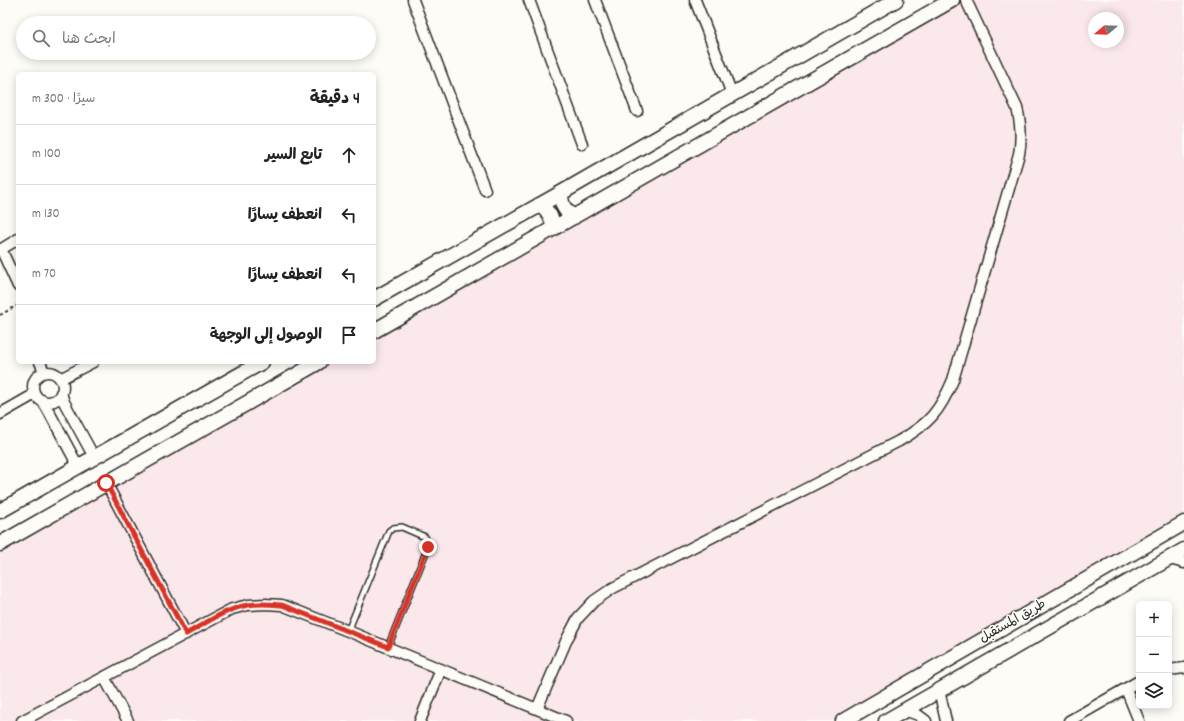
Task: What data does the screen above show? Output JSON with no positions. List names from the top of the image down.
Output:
{
  "streets": {
    "street": ["طريق المستقبل"]
  },
  "north": "left",
  "page": {
    "search": "ابحث هنا",
    "heading": ["4 دقيقة", "سيرًا · 300 m"],
    "list": [
      ["تابع السير", "100 m"],
      ["انعطف يسارًا", "130 m"],
      ["انعطف يسارًا", "70 m"],
      "الوصول إلى الوجهة"
    ],
    "map_buttons": ["+", "−"]
  }
}
